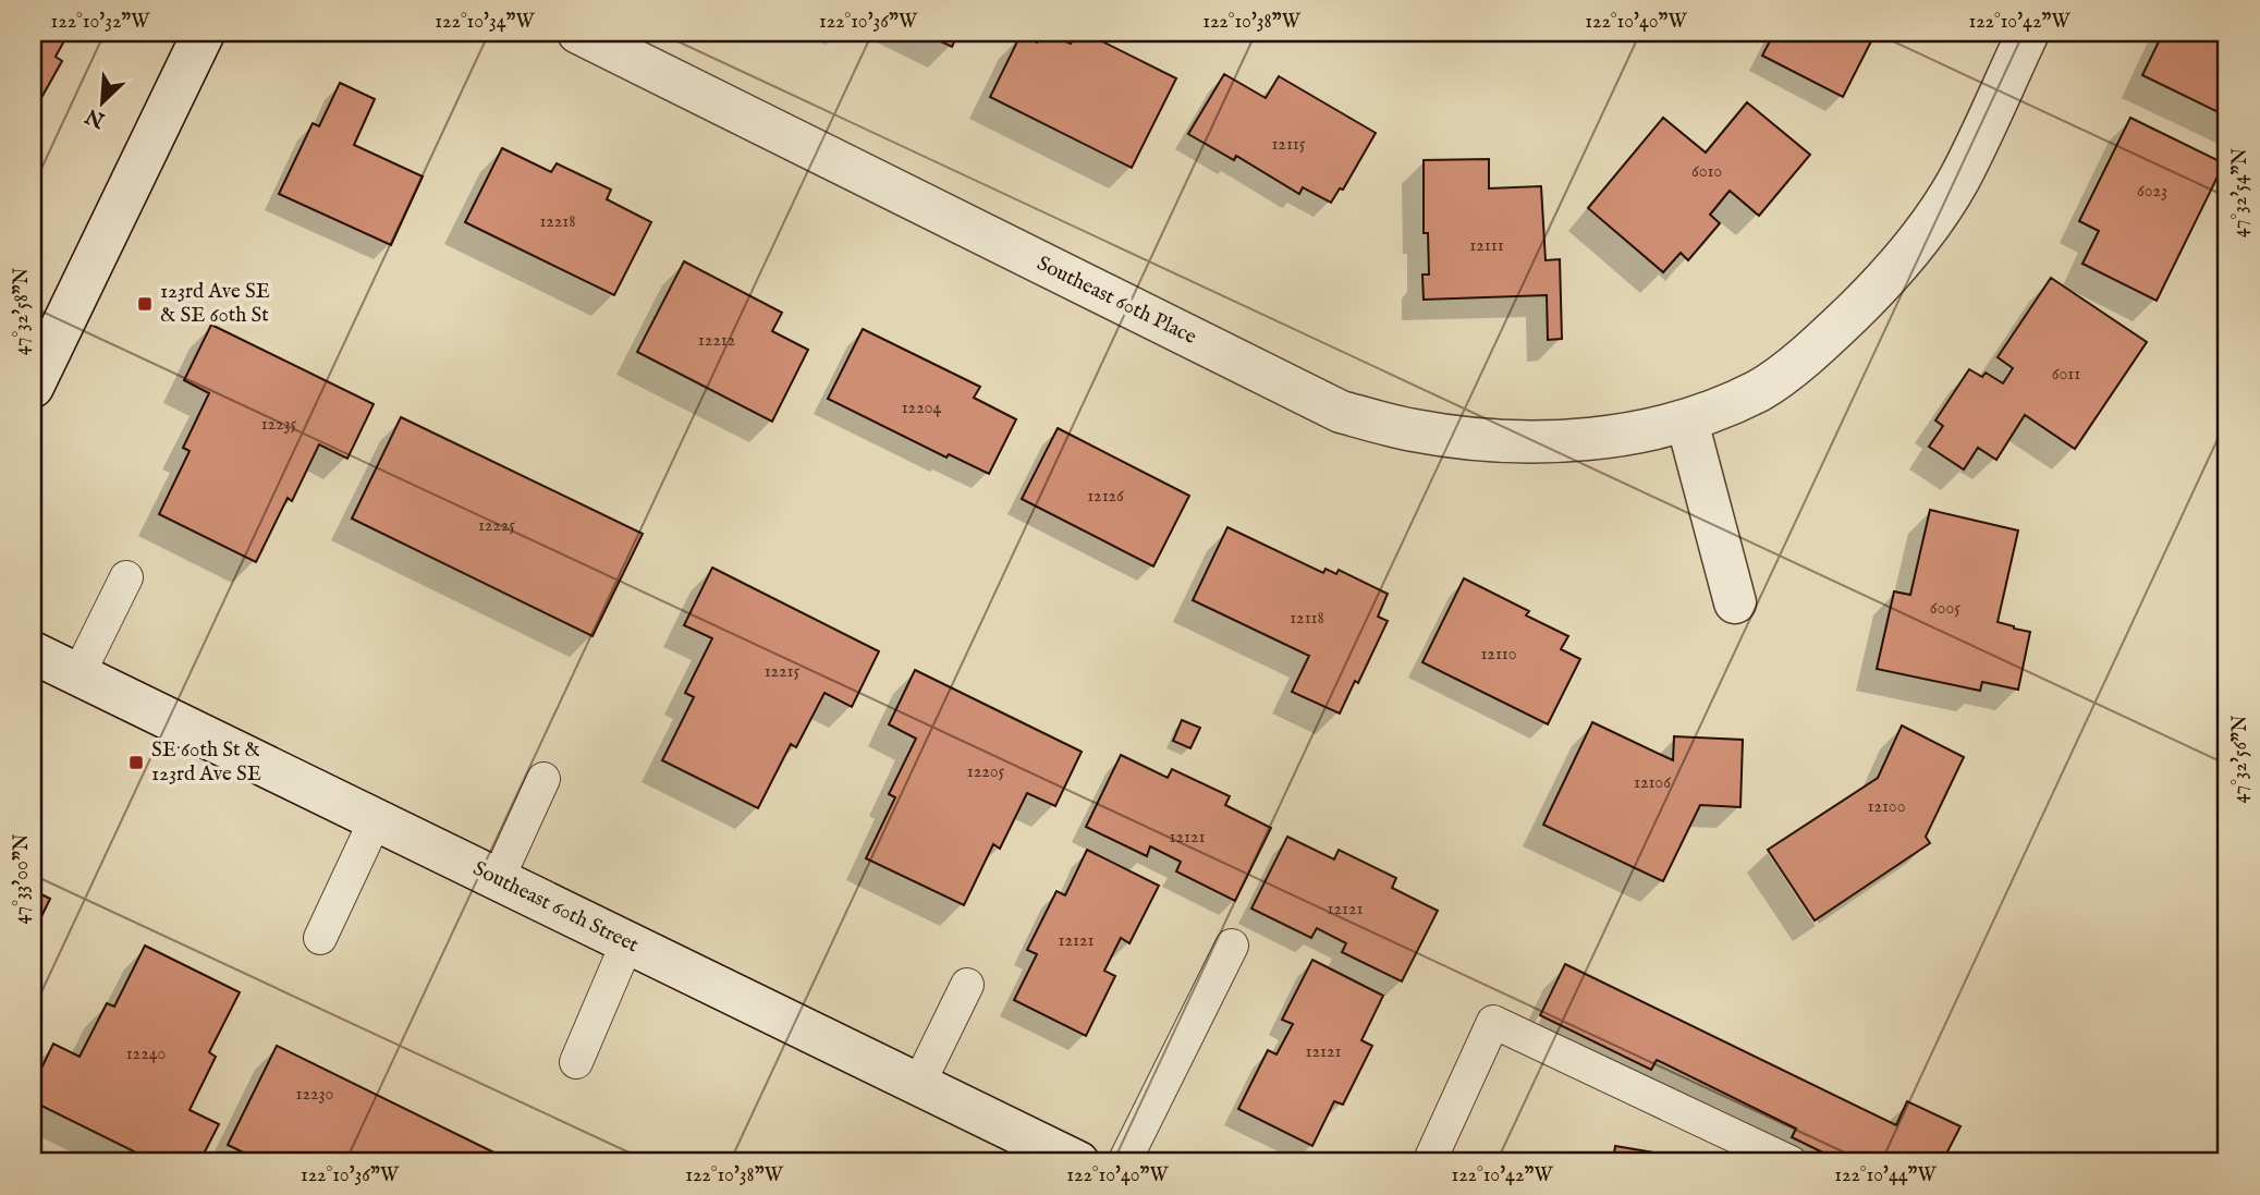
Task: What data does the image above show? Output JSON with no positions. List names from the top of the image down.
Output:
{
  "streets": {
    "street": ["Southeast 60th Place", "Southeast 60th Street"]
  },
  "places": {
    "transit": ["123rd Ave SE & SE 60th St", "SE 60th St & 123rd Ave SE"]
  },
  "house_numbers": [
    "12115",
    "6010",
    "6023",
    "12218",
    "12111",
    "12212",
    "6011",
    "12204",
    "12235",
    "12126",
    "12225",
    "6005",
    "12118",
    "12110",
    "12215",
    "12205",
    "12106",
    "12100",
    "12121",
    "12121",
    "12121",
    "12121",
    "12240",
    "12230"
  ],
  "north": "bottom left",
  "coordinates": [
    "122°10'32\"W",
    "122°10'34\"W",
    "122°10'36\"W",
    "122°10'38\"W",
    "122°10'40\"W",
    "122°10'42\"W",
    "47°32'54\"N",
    "47°32'58\"N",
    "47°32'56\"N",
    "47°33'00\"N",
    "122°10'44\"W"
  ]
}
